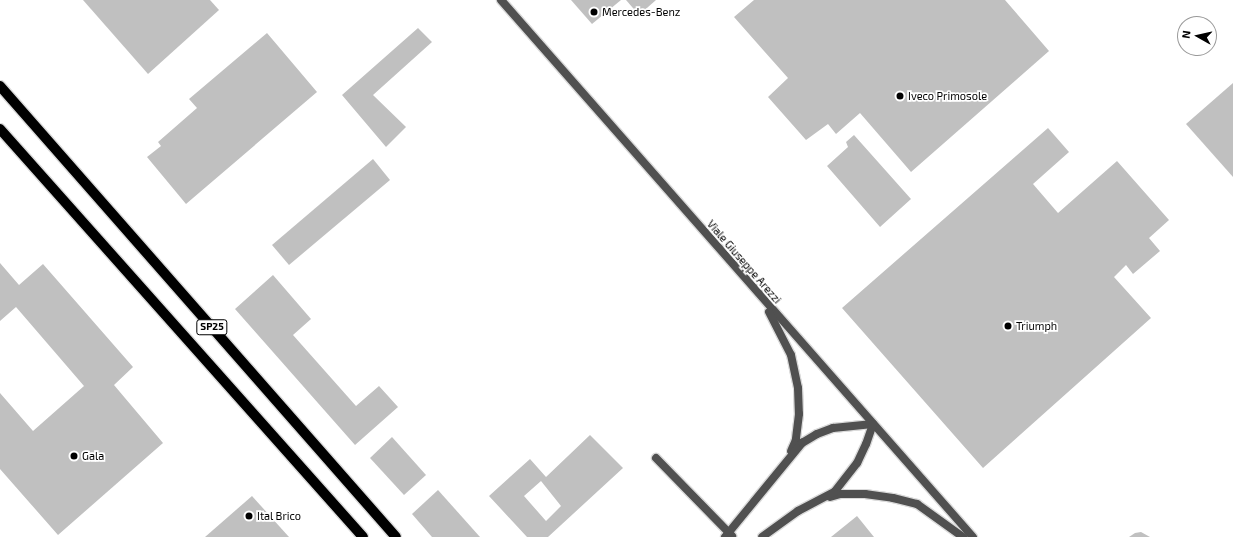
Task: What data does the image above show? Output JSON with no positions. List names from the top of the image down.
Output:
{
  "streets": {
    "main road": ["SP25"],
    "street": ["Viale Giuseppe Arezzi"]
  },
  "places": [
    "Mercedes-Benz",
    "Iveco Primosole",
    "Triumph",
    "Gala",
    "Ital Brico"
  ],
  "north": "left"
}
